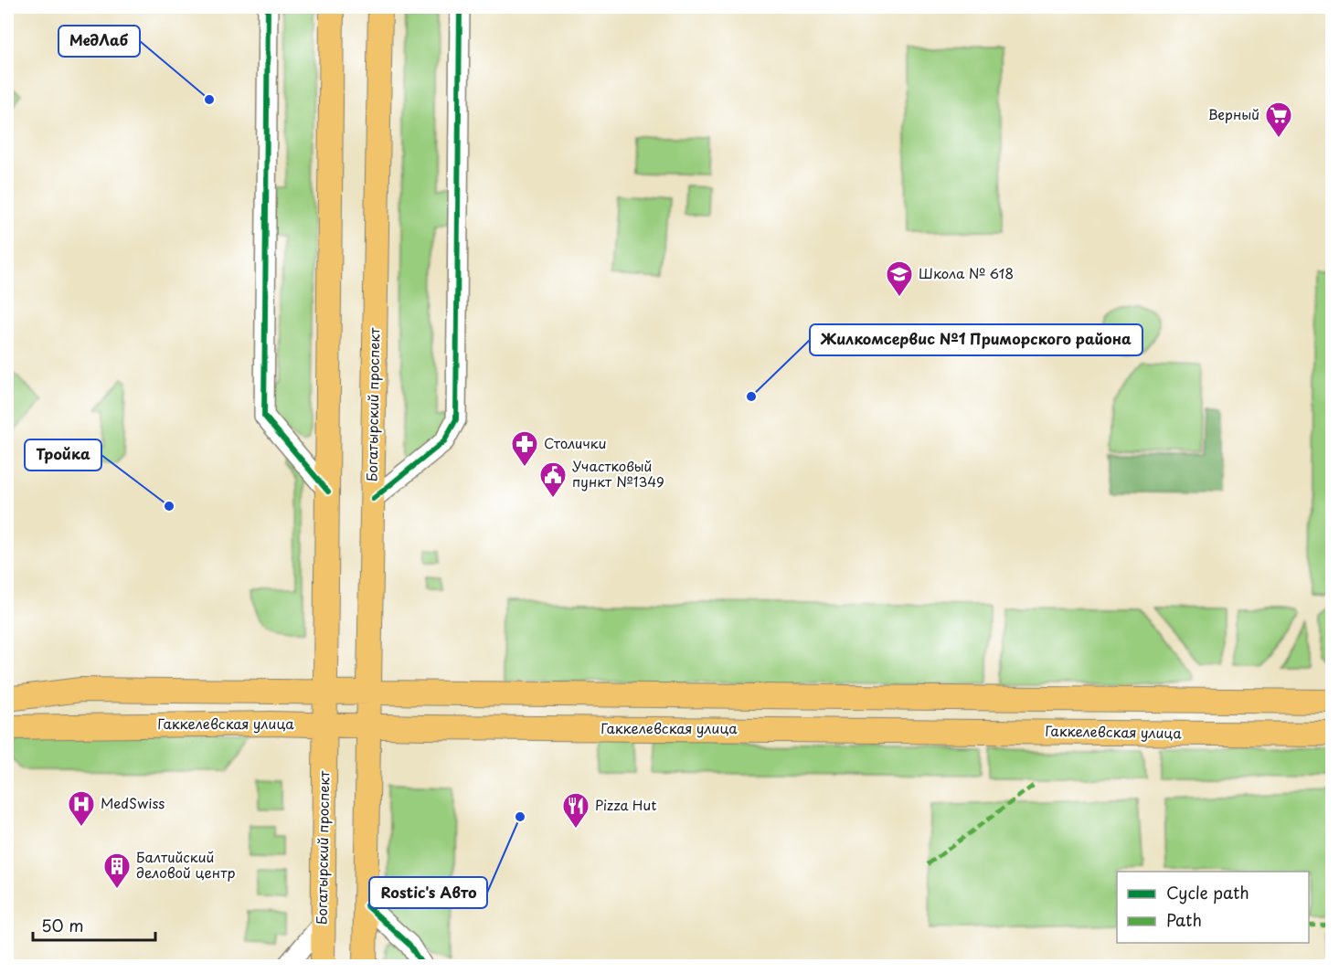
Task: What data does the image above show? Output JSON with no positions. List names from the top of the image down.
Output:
{
  "streets": {
    "main road": ["Богатырский проспект", "Гаккелевская улица"]
  },
  "crossings": [
    ["Богатырский проспект", "Гаккелевская улица"]
  ],
  "places": {
    "other": [
      "МедЛаб",
      "Жилкомсервис №1 Приморского района",
      "Тройка",
      "Rostic's Авто"
    ],
    "supermarket": ["Верный"],
    "school or university": ["Школа № 618"],
    "pharmacy": ["Столички"],
    "public building": ["Участковый пункт №1349"],
    "hospital": ["MedSwiss"],
    "restaurant": ["Pizza Hut"],
    "building": ["Балтийский деловой центр"]
  },
  "legend": ["Cycle path", "Path"],
  "scale_bar": "50 m"
}
